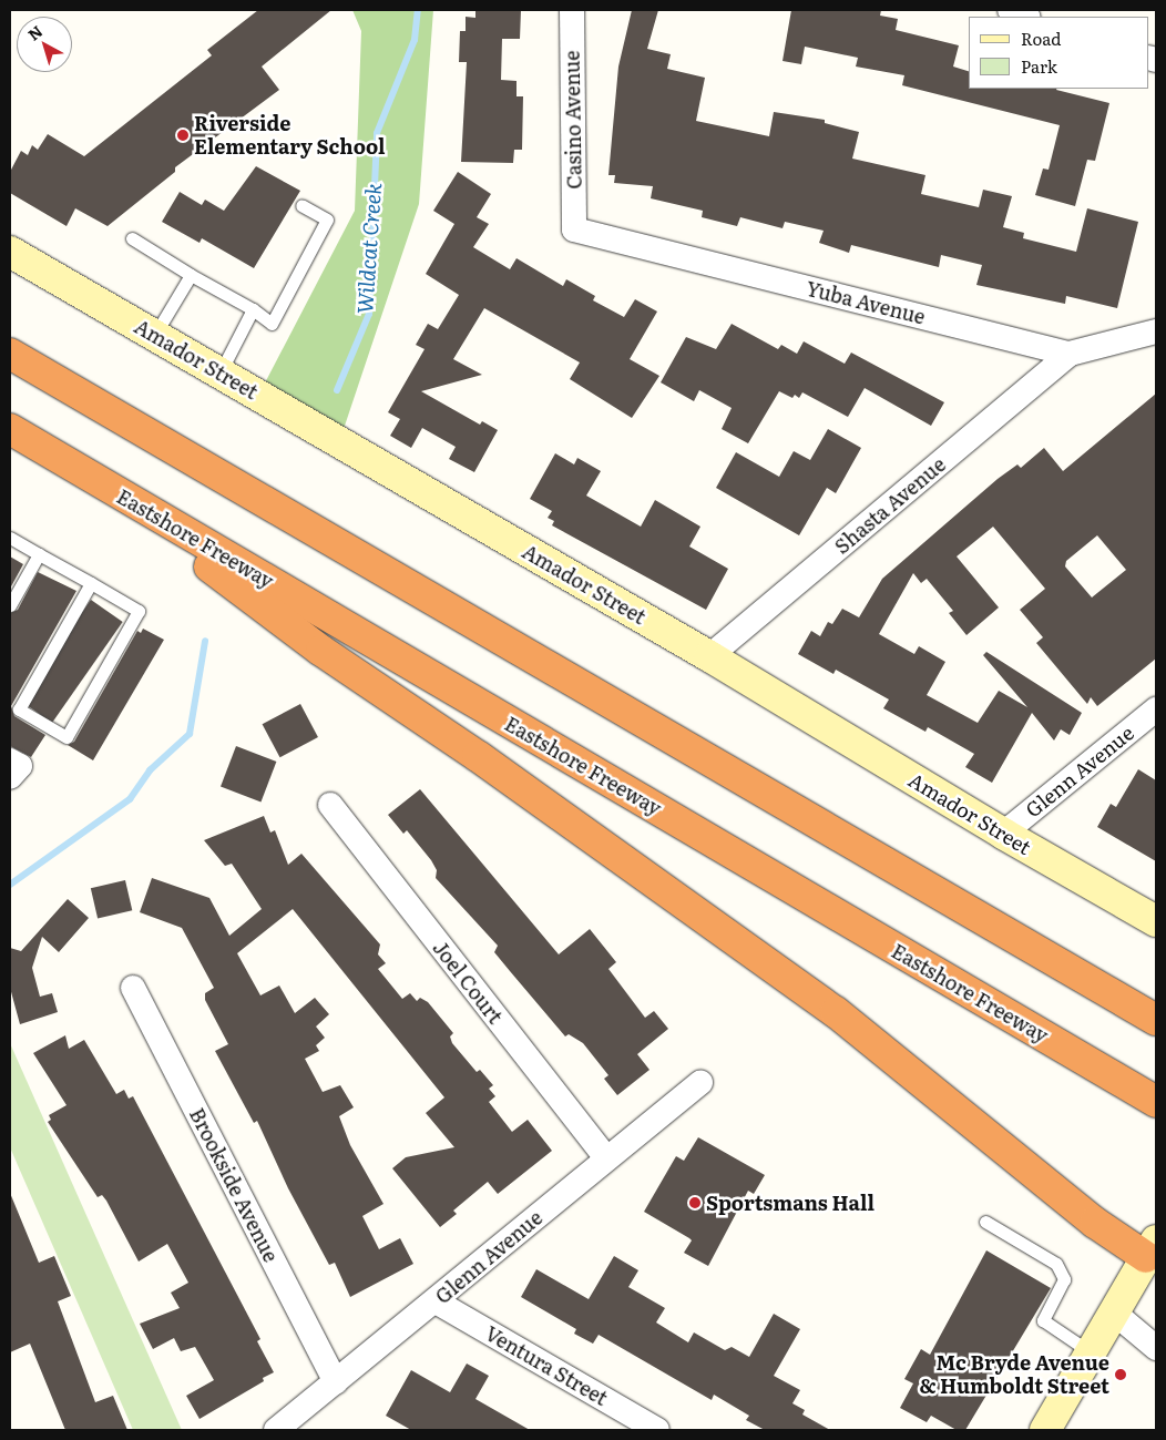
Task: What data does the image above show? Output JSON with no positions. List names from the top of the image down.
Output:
{
  "streets": {
    "highway": ["Eastshore Freeway"],
    "street": [
      "Casino Avenue",
      "Yuba Avenue",
      "Amador Street",
      "Shasta Avenue",
      "Glenn Avenue",
      "Joel Court",
      "Brookside Avenue",
      "Ventura Street"
    ]
  },
  "crossings": [
    ["Casino Avenue", "Yuba Avenue"],
    ["Yuba Avenue", "Shasta Avenue"],
    ["Amador Street", "Shasta Avenue"],
    ["Amador Street", "Glenn Avenue"],
    ["Glenn Avenue", "Joel Court"],
    ["Glenn Avenue", "Brookside Avenue"],
    ["Glenn Avenue", "Ventura Street"]
  ],
  "water": ["Wildcat Creek"],
  "places": ["Riverside Elementary School", "Sportsmans Hall", "Mc Bryde Avenue & Humboldt Street"],
  "legend": ["Road", "Park"],
  "north": "top left"
}
